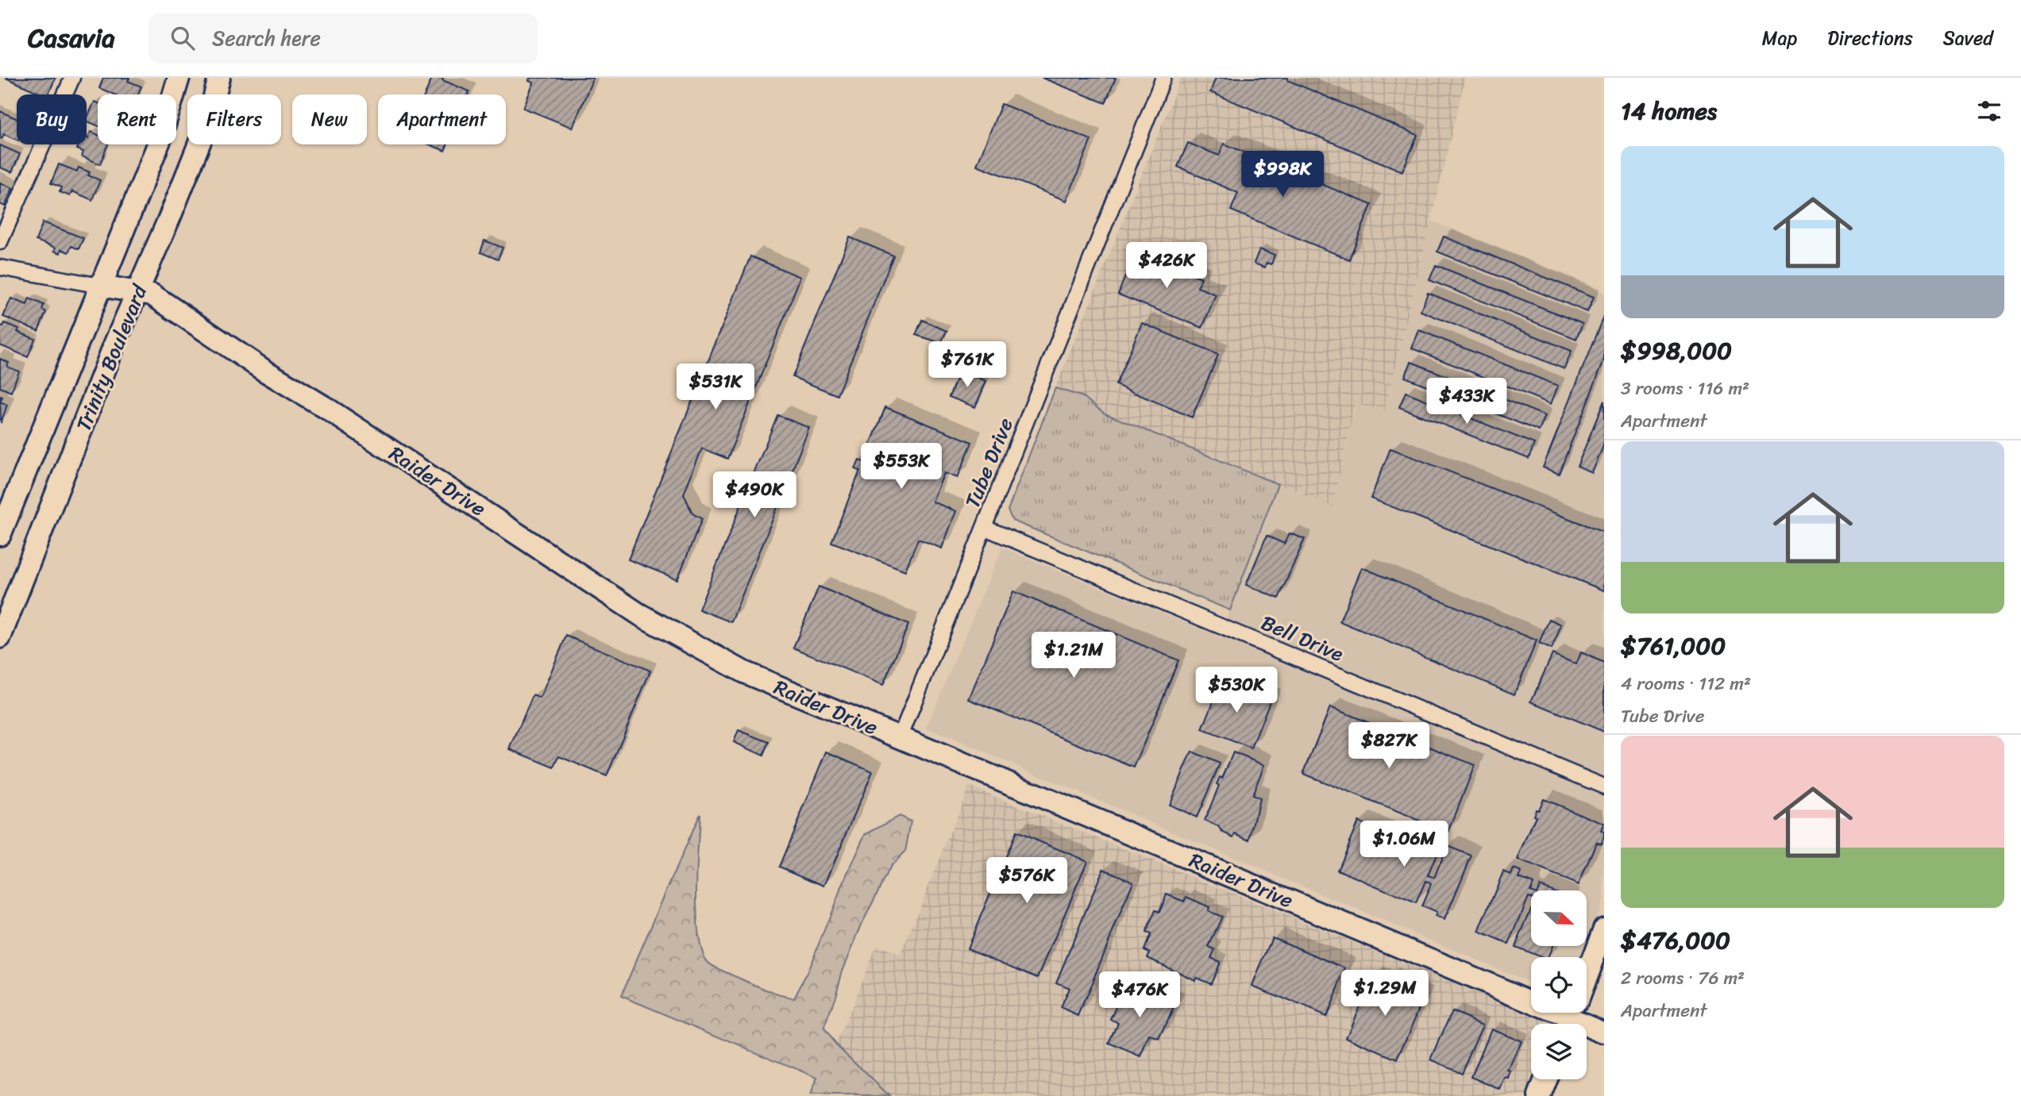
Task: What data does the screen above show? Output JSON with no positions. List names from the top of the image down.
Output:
{
  "streets": {
    "main road": ["Trinity Boulevard", "Raider Drive"],
    "street": ["Tube Drive", "Bell Drive"]
  },
  "crossings": [
    ["Trinity Boulevard", "Raider Drive"],
    ["Tube Drive", "Raider Drive"],
    ["Tube Drive", "Bell Drive"]
  ],
  "north": "right",
  "page": {
    "header": "Casavia",
    "search": "Search here",
    "nav": ["Map", "Directions", "Saved"],
    "heading": "14 homes",
    "chip": [
      "Buy",
      "Rent",
      "Filters",
      "New",
      "Apartment"
    ],
    "list": [
      {
        "name": "$998,000",
        "note": "3 rooms · 116 m² · Apartment"
      },
      {
        "name": "$761,000",
        "note": "4 rooms · 112 m² · Tube Drive"
      },
      {
        "name": "$476,000",
        "note": "2 rooms · 76 m² · Apartment"
      }
    ],
    "price": [
      "$998K",
      "$426K",
      "$761K",
      "$531K",
      "$433K",
      "$553K",
      "$490K",
      "$1.21M",
      "$530K",
      "$827K",
      "$1.06M",
      "$576K",
      "$1.29M",
      "$476K"
    ]
  }
}
